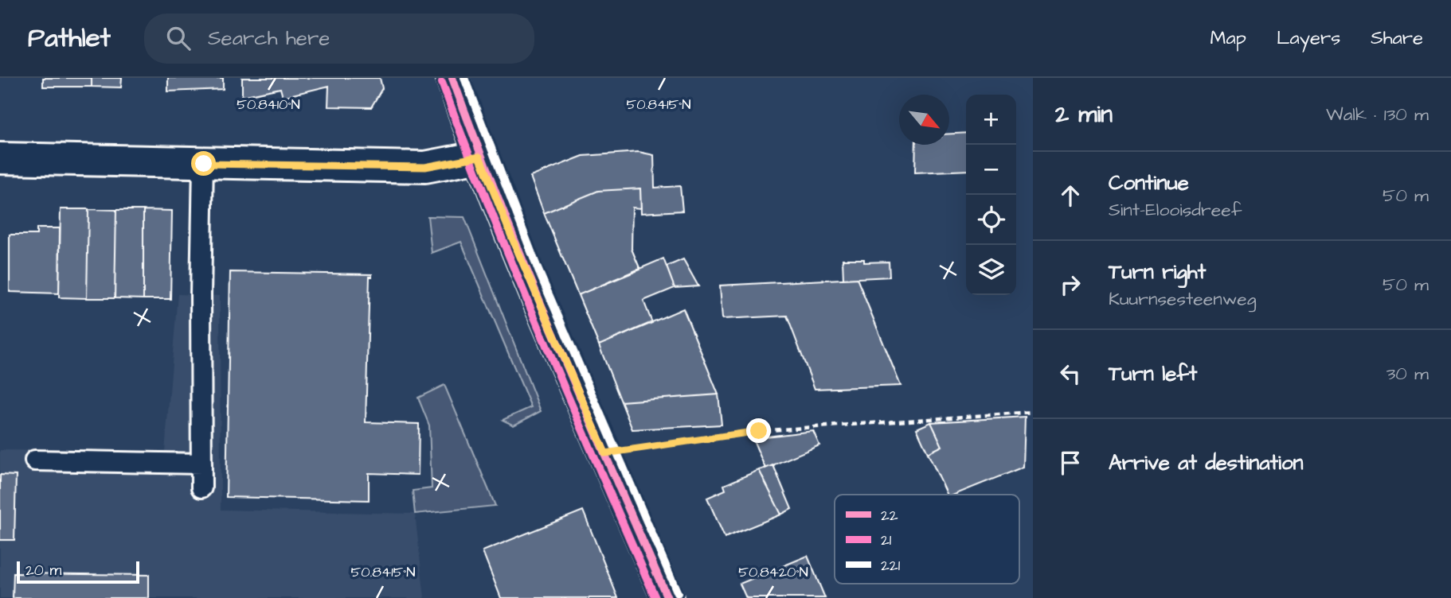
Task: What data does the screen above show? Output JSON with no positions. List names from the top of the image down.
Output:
{
  "lines": ["transit line 22", "transit line 221", "transit line 21"],
  "legend": ["22", "21", "221"],
  "scale_bar": "20 m",
  "north": "bottom right",
  "page": {
    "header": "Pathlet",
    "search": "Search here",
    "nav": ["Map", "Layers", "Share"],
    "heading": ["2 min", "Walk · 130 m"],
    "map_buttons": ["+", "−"],
    "list": [
      ["Continue", "Sint-Elooisdreef", "50 m"],
      ["Turn right", "Kuurnsesteenweg", "50 m"],
      ["Turn left", "30 m"],
      "Arrive at destination"
    ],
    "scale": "20 m"
  },
  "coordinates": ["50.8410°N", "50.8415°N", "50.8420°N"]
}
